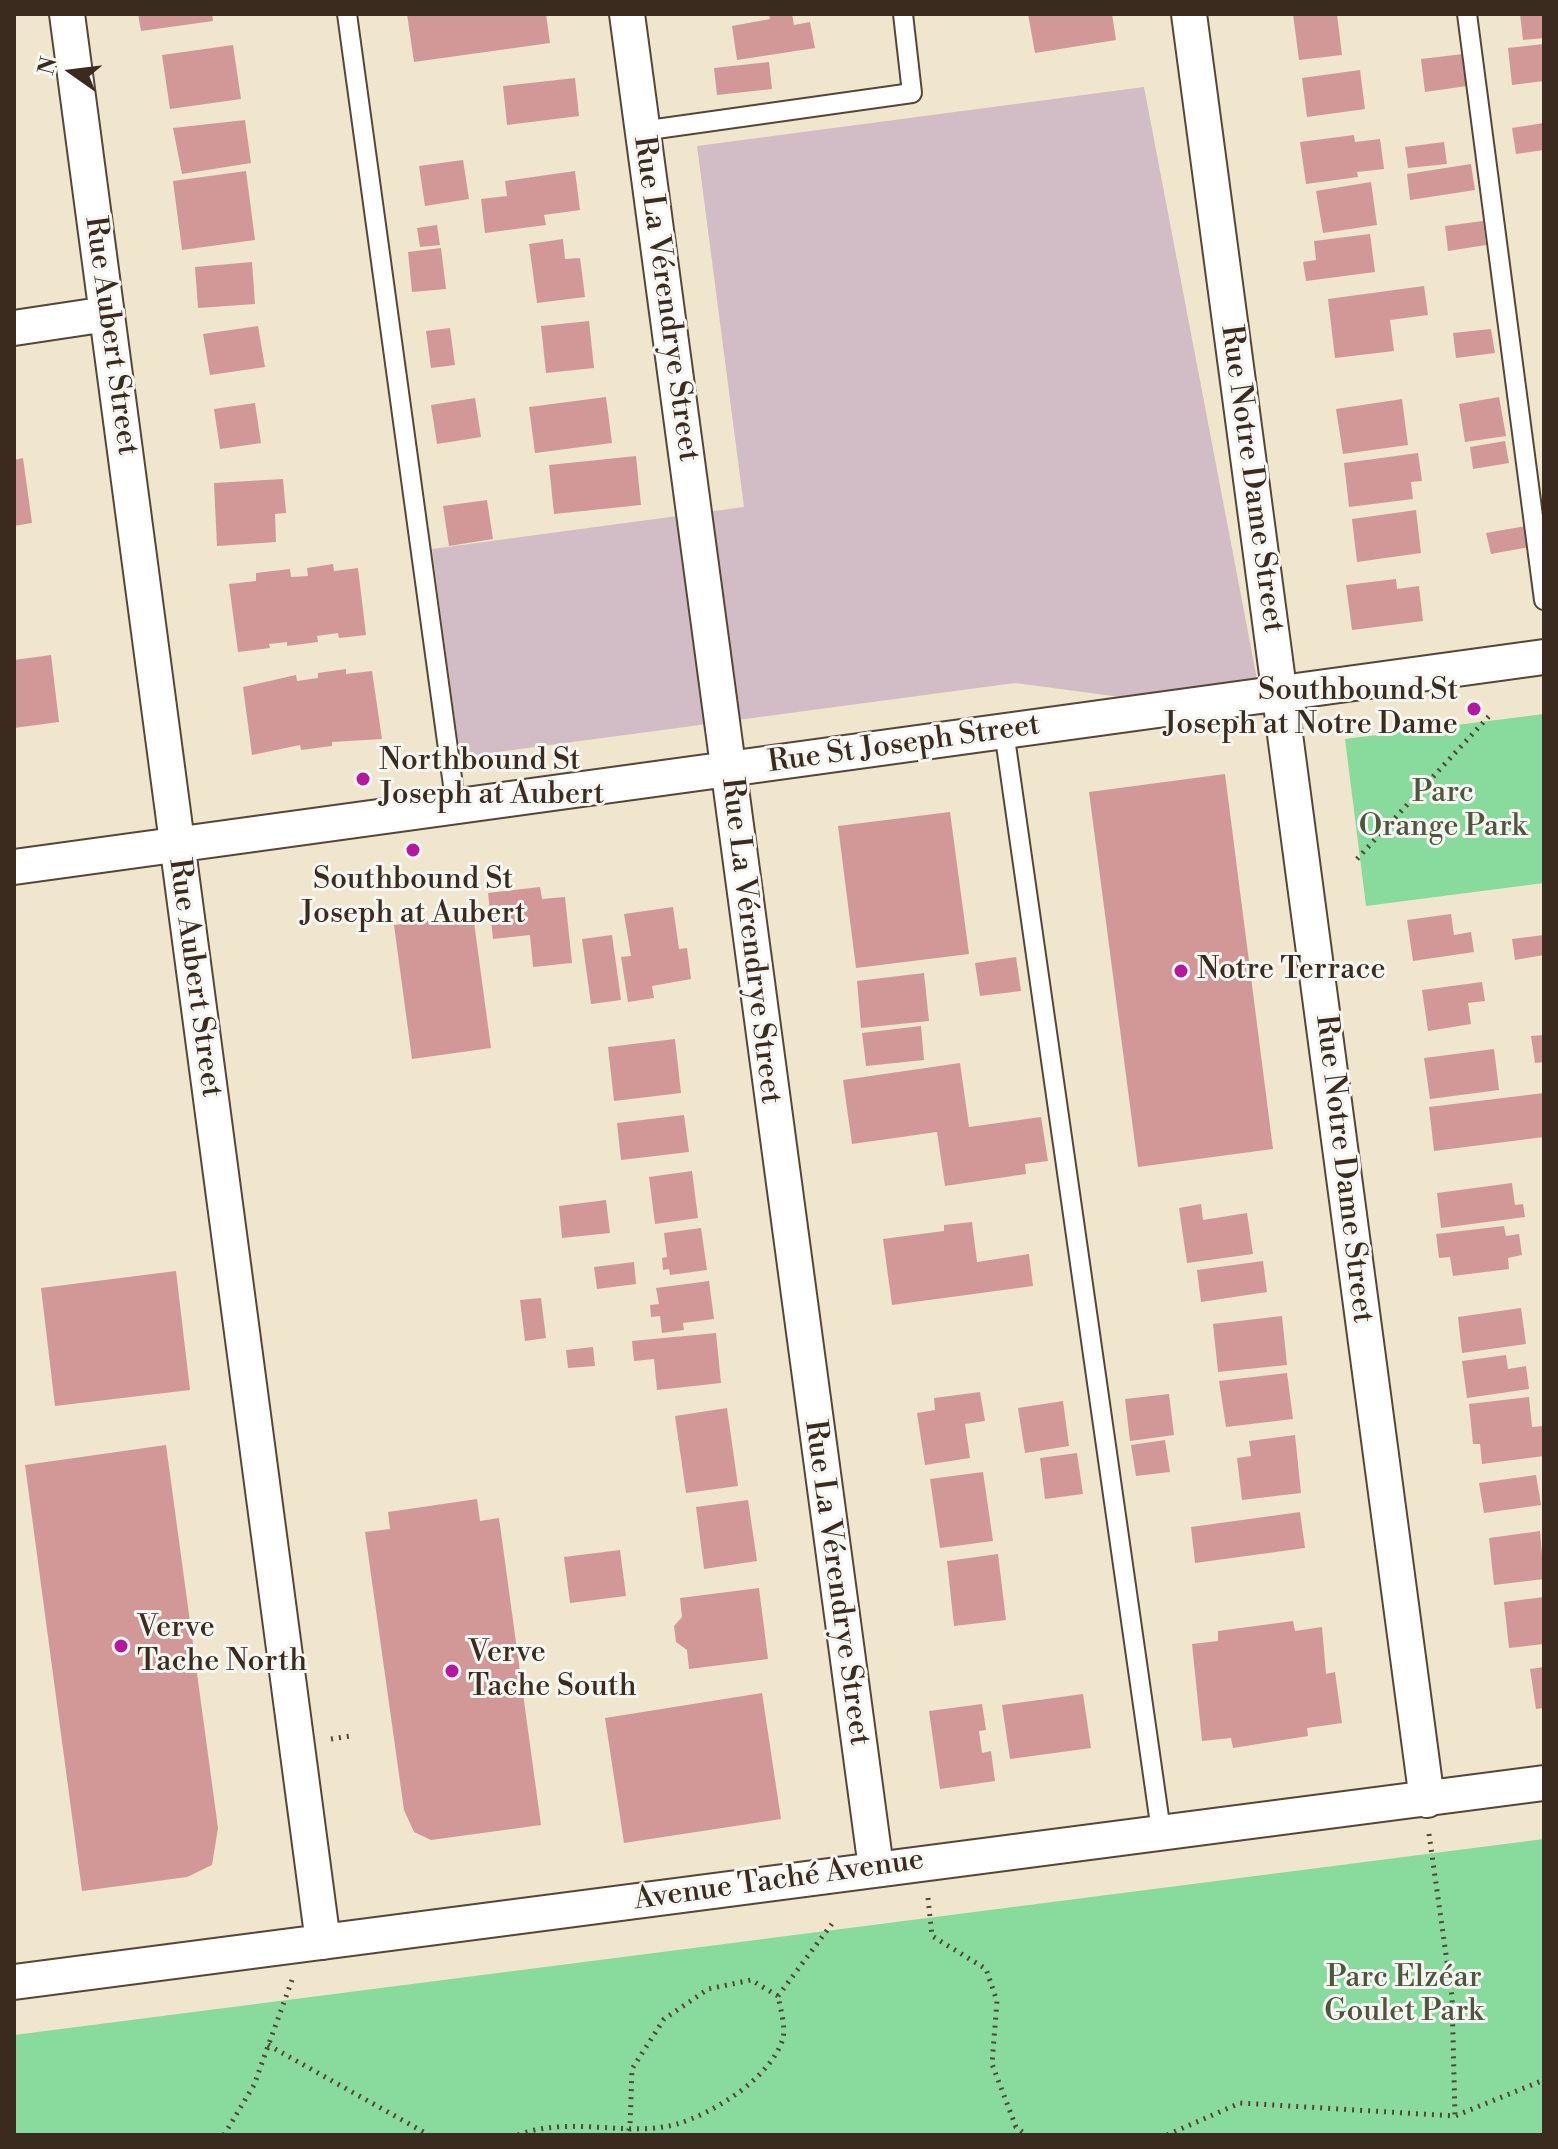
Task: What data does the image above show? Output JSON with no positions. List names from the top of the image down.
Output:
{
  "streets": {
    "street": [
      "Rue La Vérendrye Street",
      "Rue Aubert Street",
      "Rue Notre Dame Street",
      "Rue St Joseph Street",
      "Avenue Taché Avenue"
    ]
  },
  "crossings": [
    ["Rue La Vérendrye Street", "Rue St Joseph Street"],
    ["Rue La Vérendrye Street", "Avenue Taché Avenue"],
    ["Rue Aubert Street", "Rue St Joseph Street"],
    ["Rue Aubert Street", "Avenue Taché Avenue"],
    ["Rue Notre Dame Street", "Rue St Joseph Street"],
    ["Rue Notre Dame Street", "Avenue Taché Avenue"]
  ],
  "parks": ["Parc Orange Park", "Parc Elzéar Goulet Park"],
  "places": [
    "Southbound St Joseph at Notre Dame",
    "Northbound St Joseph at Aubert",
    "Southbound St Joseph at Aubert",
    "Notre Terrace",
    "Verve Tache North",
    "Verve Tache South"
  ],
  "north": "left"
}
